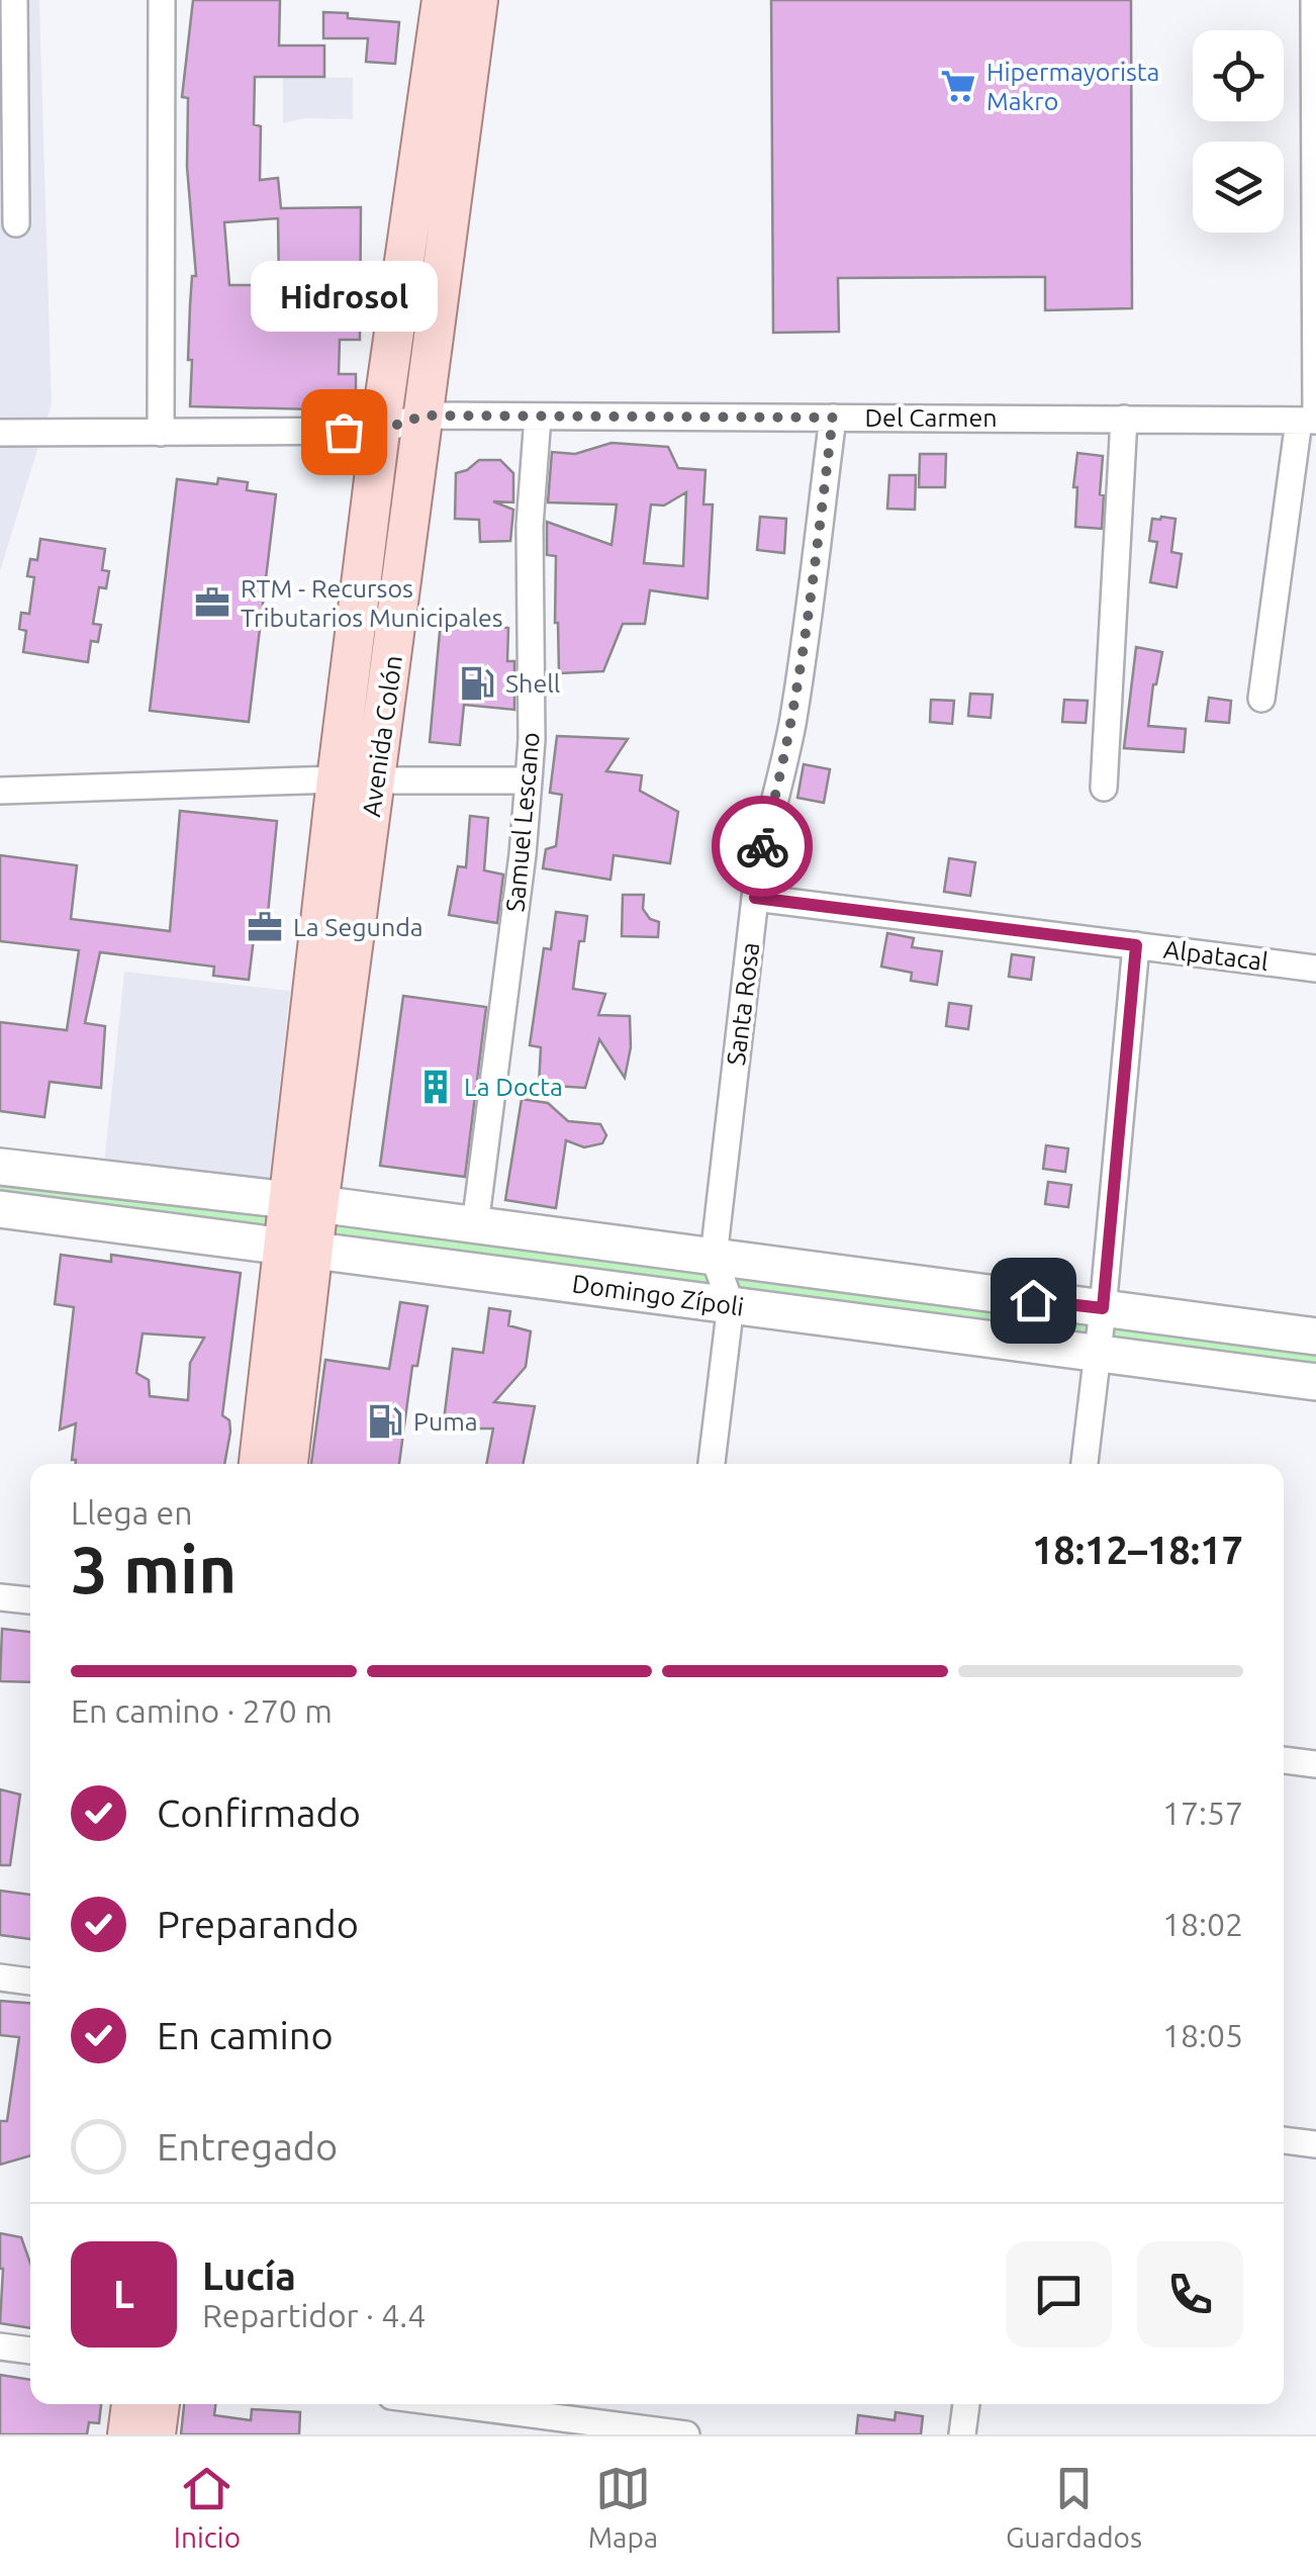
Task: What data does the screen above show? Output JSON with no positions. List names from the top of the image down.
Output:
{
  "streets": {
    "main road": ["Avenida Colón", "Domingo Zípoli"],
    "street": [
      "Del Carmen",
      "Samuel Lescano",
      "Alpatacal",
      "Santa Rosa"
    ]
  },
  "crossings": [
    ["Del Carmen", "Avenida Colón"],
    ["Del Carmen", "Samuel Lescano"],
    ["Del Carmen", "Santa Rosa"],
    ["Avenida Colón", "Domingo Zípoli"],
    ["Samuel Lescano", "Domingo Zípoli"],
    ["Alpatacal", "Santa Rosa"],
    ["Santa Rosa", "Domingo Zípoli"]
  ],
  "places": {
    "supermarket": ["Hipermayorista Makro"],
    "other": ["Hidrosol"],
    "office": ["RTM - Recursos Tributarios Municipales", "La Segunda"],
    "fuel station": ["Shell", "Puma"],
    "building": ["La Docta"]
  },
  "page": {
    "bubble": "Hidrosol",
    "heading": ["3 min", "Llega en", "18:12–18:17"],
    "panel": ["Lucía", "Repartidor · 4.4"],
    "bar": "En camino · 270 m",
    "list": [
      ["Confirmado", "17:57"],
      ["Preparando", "18:02"],
      ["En camino", "18:05"],
      "Entregado"
    ],
    "round": "L",
    "tabs": ["Inicio", "Mapa", "Guardados"]
  }
}
